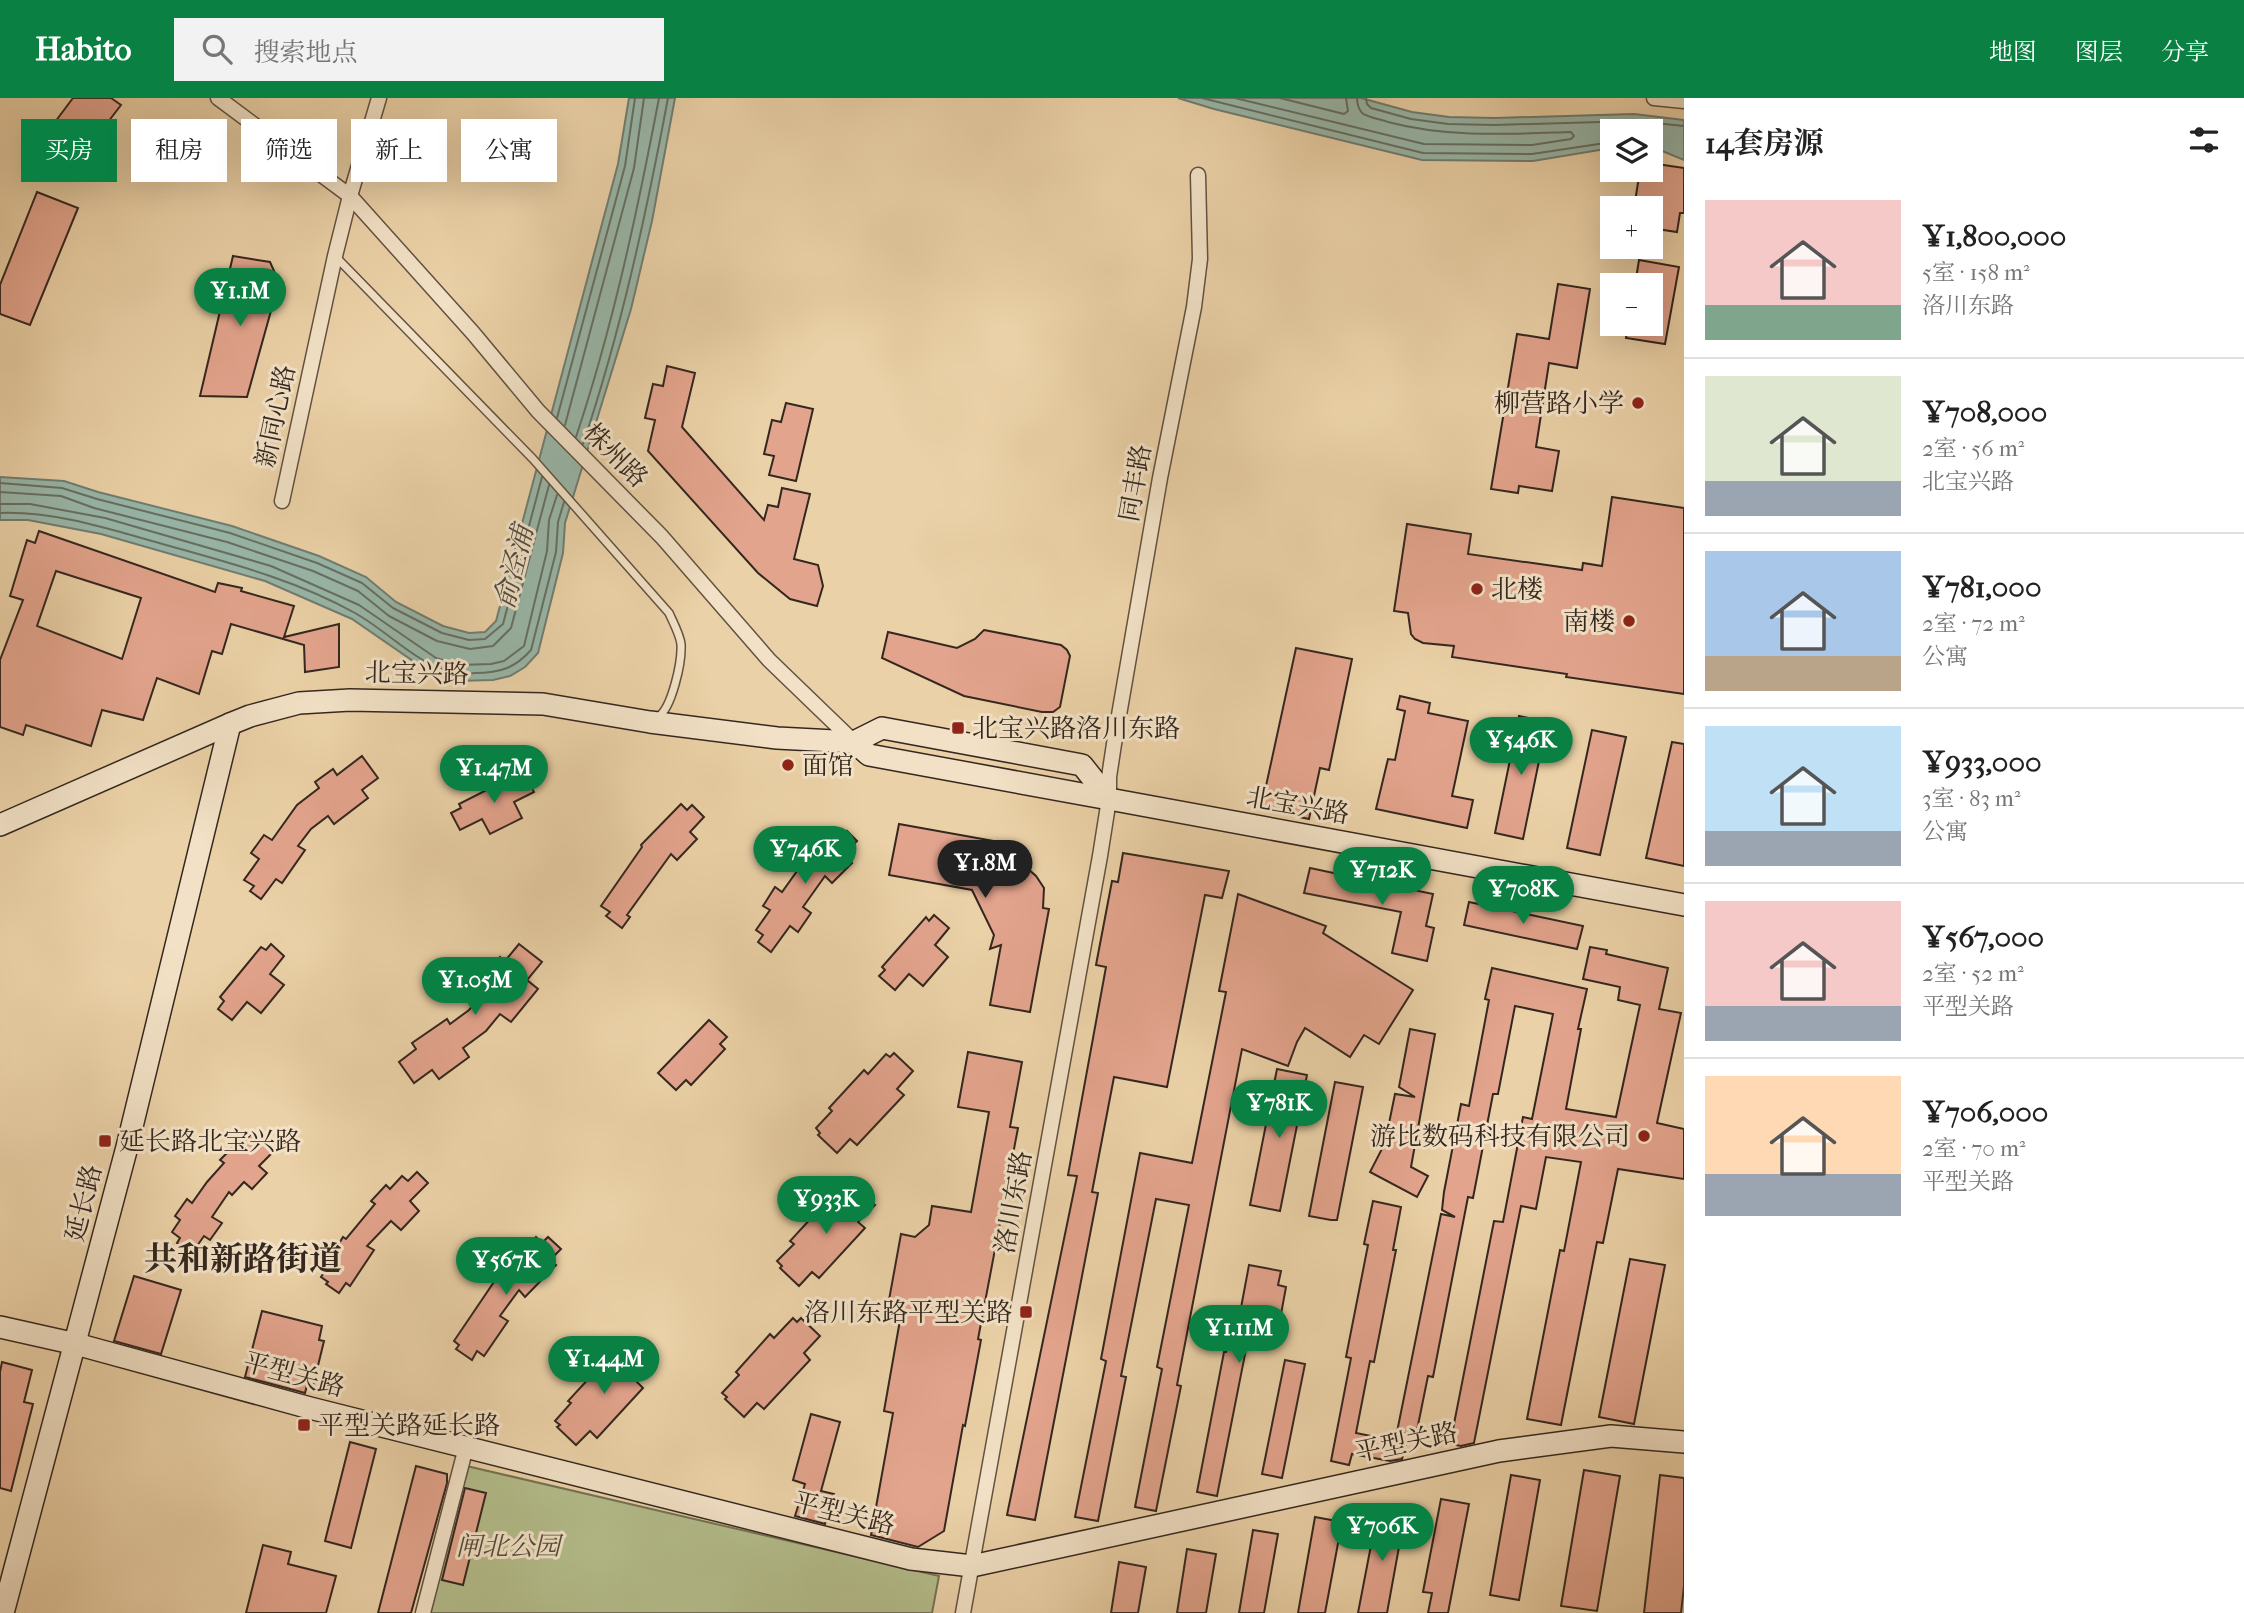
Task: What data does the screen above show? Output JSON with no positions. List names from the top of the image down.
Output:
{
  "streets": {
    "street": [
      "新同心路",
      "株州路",
      "同丰路",
      "北宝兴路",
      "洛川东路",
      "延长路",
      "平型关路"
    ]
  },
  "crossings": [
    ["新同心路", "株州路"],
    ["株州路", "北宝兴路"],
    ["同丰路", "北宝兴路"],
    ["同丰路", "洛川东路"],
    ["北宝兴路", "洛川东路"],
    ["北宝兴路", "延长路"],
    ["洛川东路", "平型关路"],
    ["延长路", "平型关路"]
  ],
  "districts": ["共和新路街道"],
  "water": ["俞泾浦"],
  "parks": ["闸北公园"],
  "places": {
    "other": [
      "柳营路小学",
      "北楼",
      "南楼",
      "面馆",
      "游比数码科技有限公司"
    ],
    "transit": [
      "北宝兴路洛川东路",
      "延长路北宝兴路",
      "洛川东路平型关路",
      "平型关路延长路"
    ]
  },
  "page": {
    "header": "Habito",
    "search": "搜索地点",
    "nav": ["地图", "图层", "分享"],
    "heading": "14套房源",
    "map_buttons": ["+", "−"],
    "chip": [
      "买房",
      "租房",
      "筛选",
      "新上",
      "公寓"
    ],
    "list": [
      {
        "name": "¥1,800,000",
        "note": "5室 · 158 m² · 洛川东路"
      },
      {
        "name": "¥708,000",
        "note": "2室 · 56 m² · 北宝兴路"
      },
      {
        "name": "¥781,000",
        "note": "2室 · 72 m² · 公寓"
      },
      {
        "name": "¥933,000",
        "note": "3室 · 83 m² · 公寓"
      },
      {
        "name": "¥567,000",
        "note": "2室 · 52 m² · 平型关路"
      },
      {
        "name": "¥706,000",
        "note": "2室 · 70 m² · 平型关路"
      }
    ],
    "price": [
      "¥1.1M",
      "¥546K",
      "¥1.47M",
      "¥746K",
      "¥1.8M",
      "¥712K",
      "¥708K",
      "¥1.05M",
      "¥781K",
      "¥933K",
      "¥567K",
      "¥1.11M",
      "¥1.44M",
      "¥706K"
    ]
  }
}
